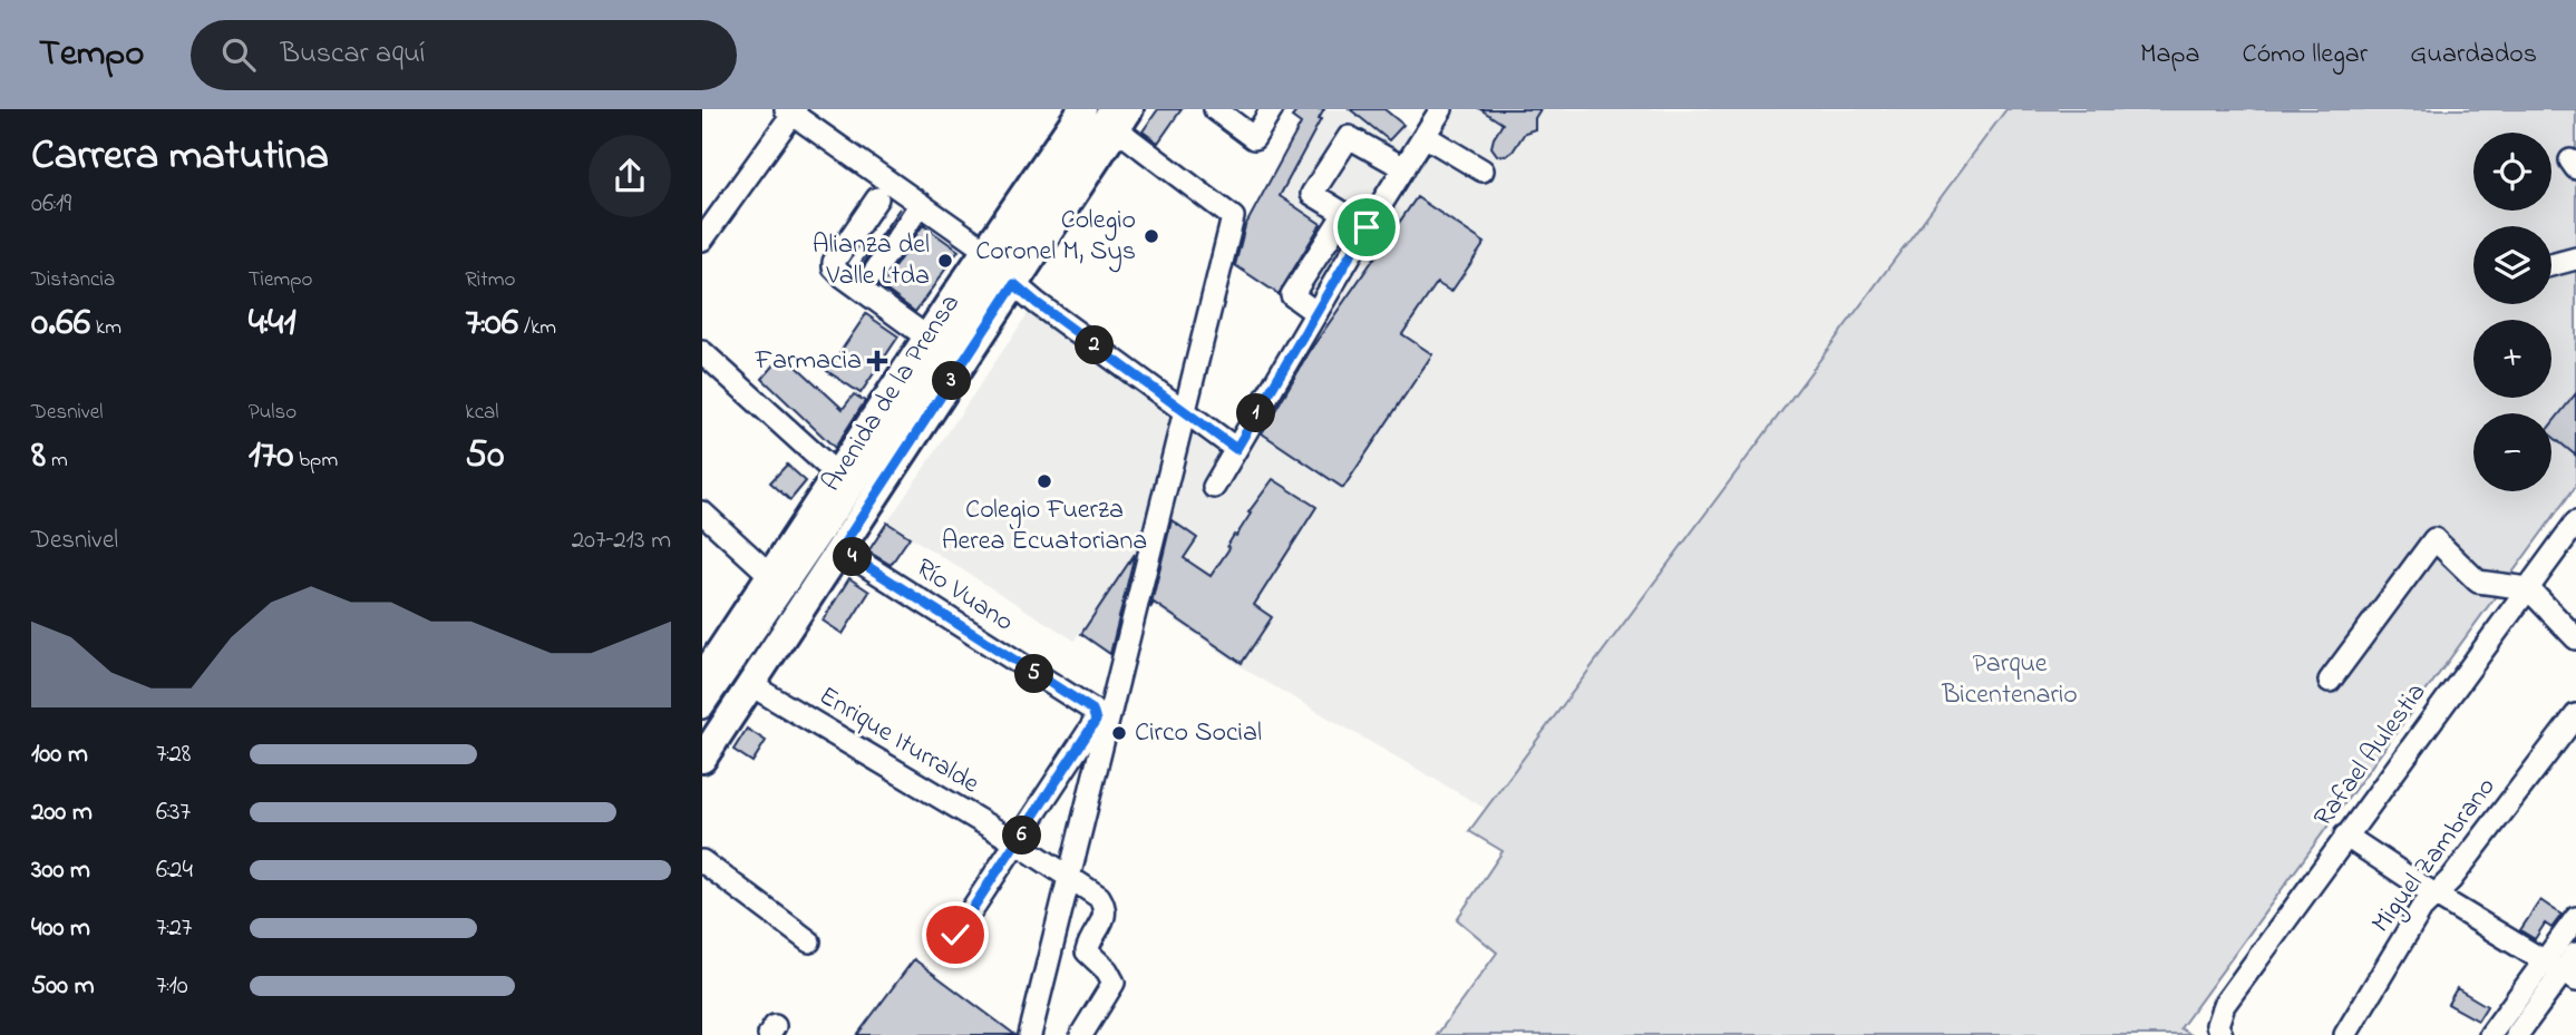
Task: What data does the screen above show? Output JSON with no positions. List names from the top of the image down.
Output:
{
  "streets": {
    "main road": ["Avenida de la Prensa"],
    "street": [
      "Río Vuano",
      "Enrique Iturralde",
      "Rafael Aulestia",
      "Miguel Zambrano"
    ]
  },
  "crossings": [
    ["Avenida de la Prensa", "Río Vuano"],
    ["Avenida de la Prensa", "Enrique Iturralde"],
    ["Río Vuano", "Enrique Iturralde"]
  ],
  "parks": ["Parque Bicentenario"],
  "places": {
    "other": [
      "Colegio Coronel M, Sys",
      "Alianza del Valle Ltda",
      "Colegio Fuerza Aerea Ecuatoriana",
      "Circo Social"
    ],
    "health": ["Farmacia"]
  },
  "page": {
    "header": "Tempo",
    "search": "Buscar aquí",
    "nav": ["Mapa", "Cómo llegar", "Guardados"],
    "heading": ["Carrera matutina", "06:19"],
    "map_buttons": ["+", "−"],
    "stats": [
      ["Distancia", "0.66 km"],
      ["Tiempo", "4:41"],
      ["Ritmo", "7:06 /km"],
      ["Desnivel", "8 m"],
      ["Pulso", "170 bpm"],
      ["kcal", "50"]
    ],
    "pins": [
      "2",
      "3",
      "1",
      "4",
      "5",
      "6"
    ],
    "chart": ["Desnivel", "207–213 m"],
    "list": [
      {
        "name": "100 m",
        "note": "7:28"
      },
      {
        "name": "200 m",
        "note": "6:37"
      },
      {
        "name": "300 m",
        "note": "6:24"
      },
      {
        "name": "400 m",
        "note": "7:27"
      },
      {
        "name": "500 m",
        "note": "7:10"
      }
    ]
  }
}
